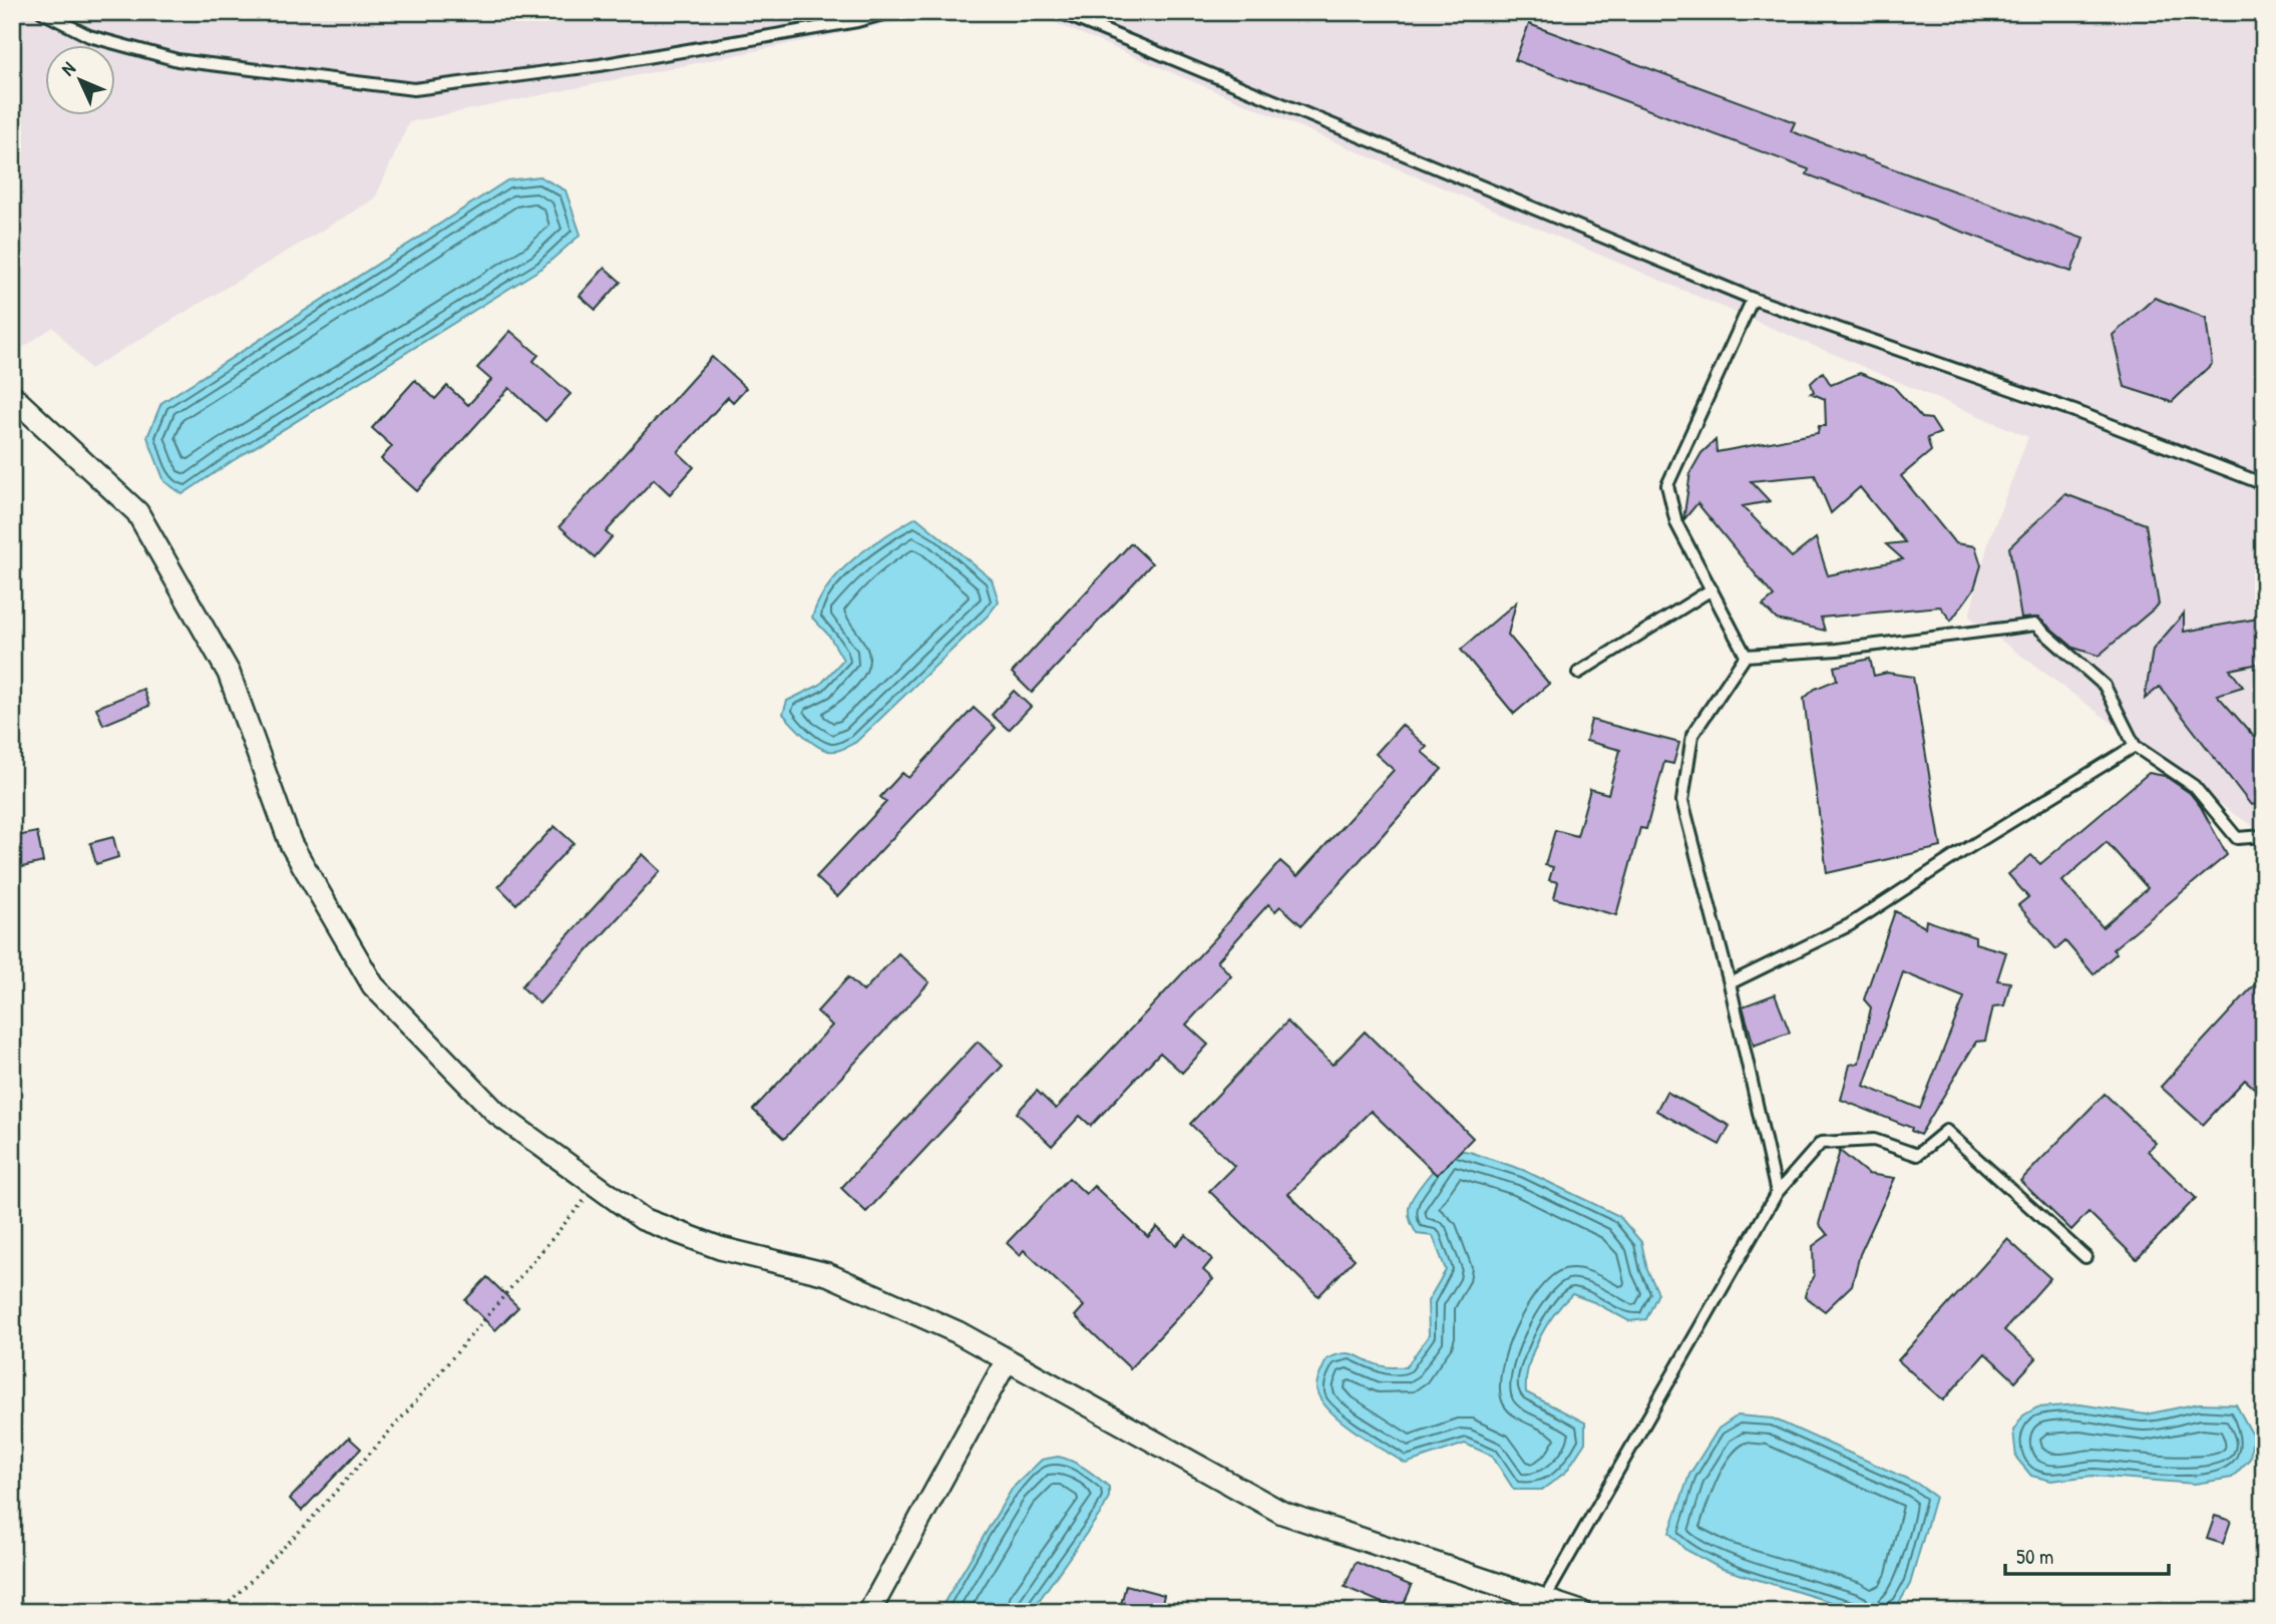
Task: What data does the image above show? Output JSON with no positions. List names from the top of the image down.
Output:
{
  "scale_bar": "50 m",
  "north": "top left"
}
